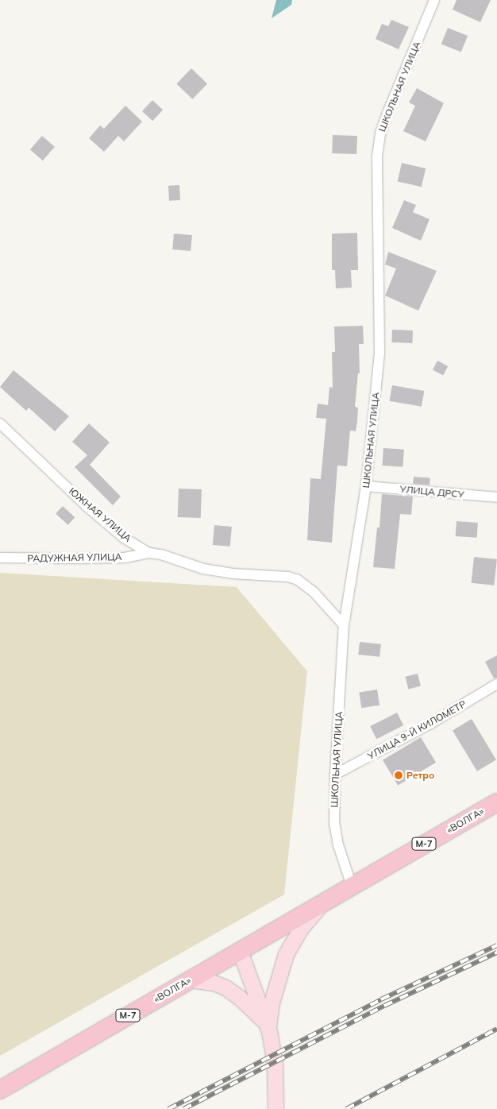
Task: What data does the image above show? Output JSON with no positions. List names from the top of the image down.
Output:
{
  "streets": {
    "highway": ["«ВОЛГА»", "М-7"],
    "street": [
      "ШКОЛЬНАЯ УЛИЦА",
      "УЛИЦА ДРСУ",
      "ЮЖНАЯ УЛИЦА",
      "РАДУЖНАЯ УЛИЦА",
      "УЛИЦА 9-Й КИЛОМЕТР"
    ]
  },
  "crossings": [
    ["ШКОЛЬНАЯ УЛИЦА", "УЛИЦА ДРСУ"],
    ["ШКОЛЬНАЯ УЛИЦА", "ЮЖНАЯ УЛИЦА"],
    ["ШКОЛЬНАЯ УЛИЦА", "УЛИЦА 9-Й КИЛОМЕТР"],
    ["ШКОЛЬНАЯ УЛИЦА", "«ВОЛГА»"],
    ["ШКОЛЬНАЯ УЛИЦА", "М-7"],
    ["ЮЖНАЯ УЛИЦА", "РАДУЖНАЯ УЛИЦА"],
    ["«ВОЛГА»", "М-7"]
  ],
  "places": ["Ретро"]
}
